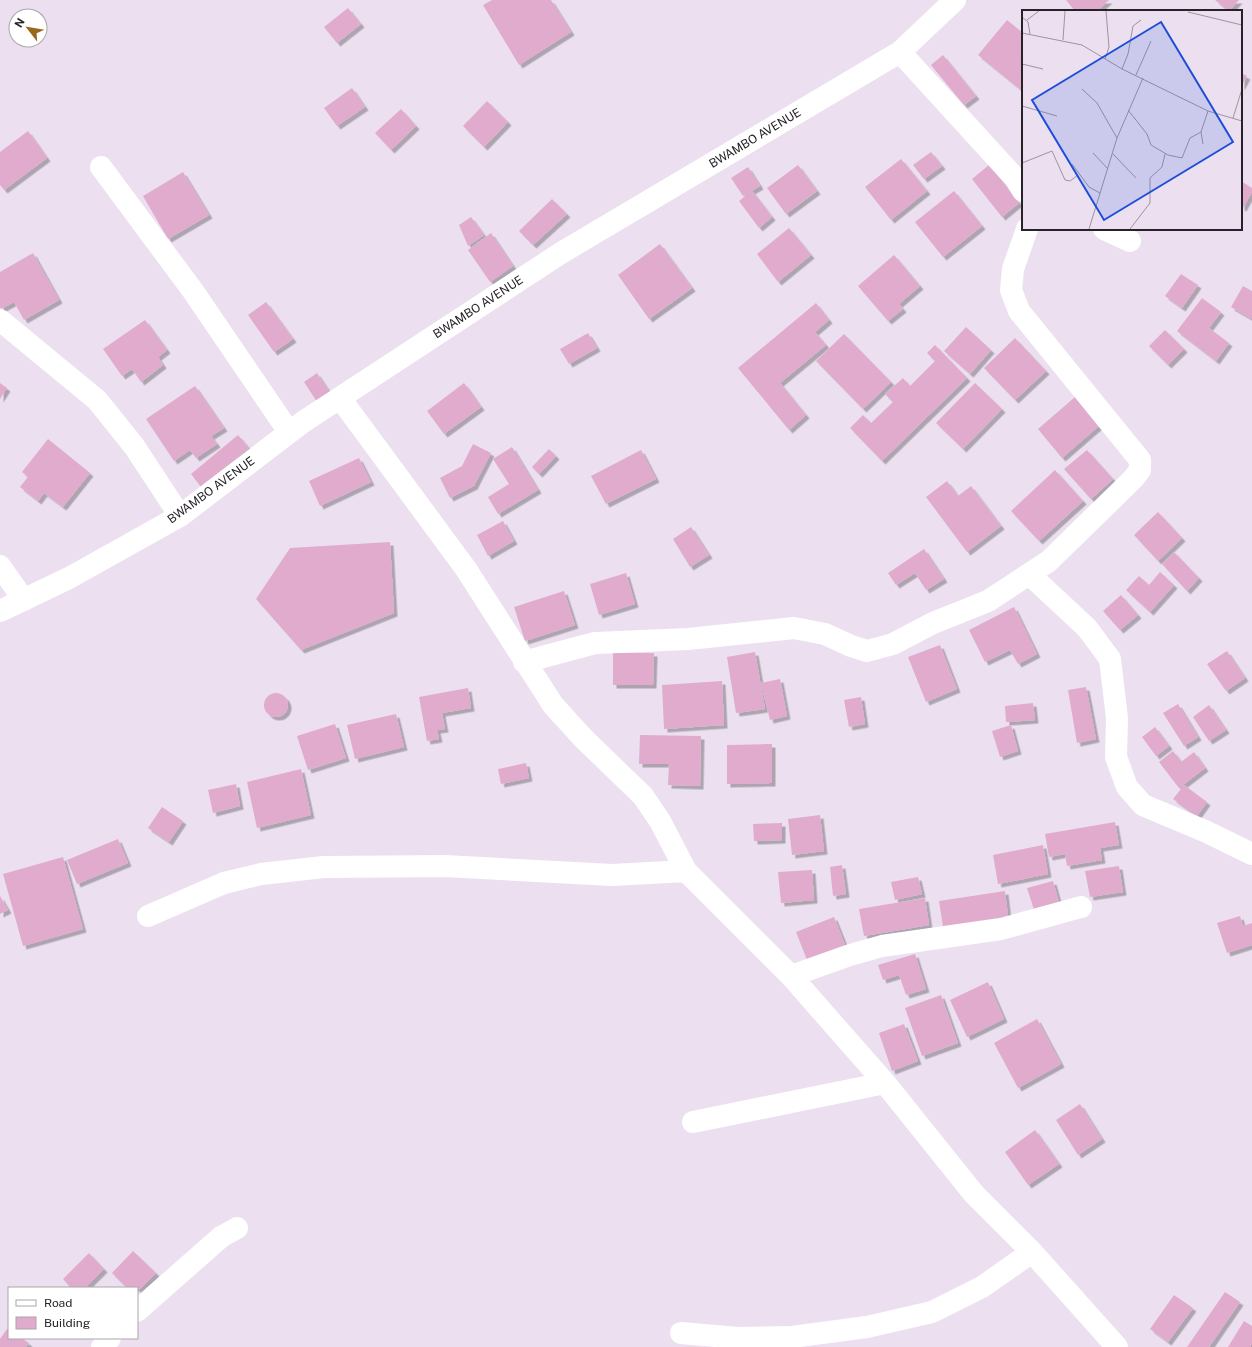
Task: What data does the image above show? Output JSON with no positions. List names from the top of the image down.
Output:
{
  "streets": {
    "street": ["BWAMBO AVENUE"]
  },
  "legend": ["Road", "Building"],
  "north": "top left"
}
